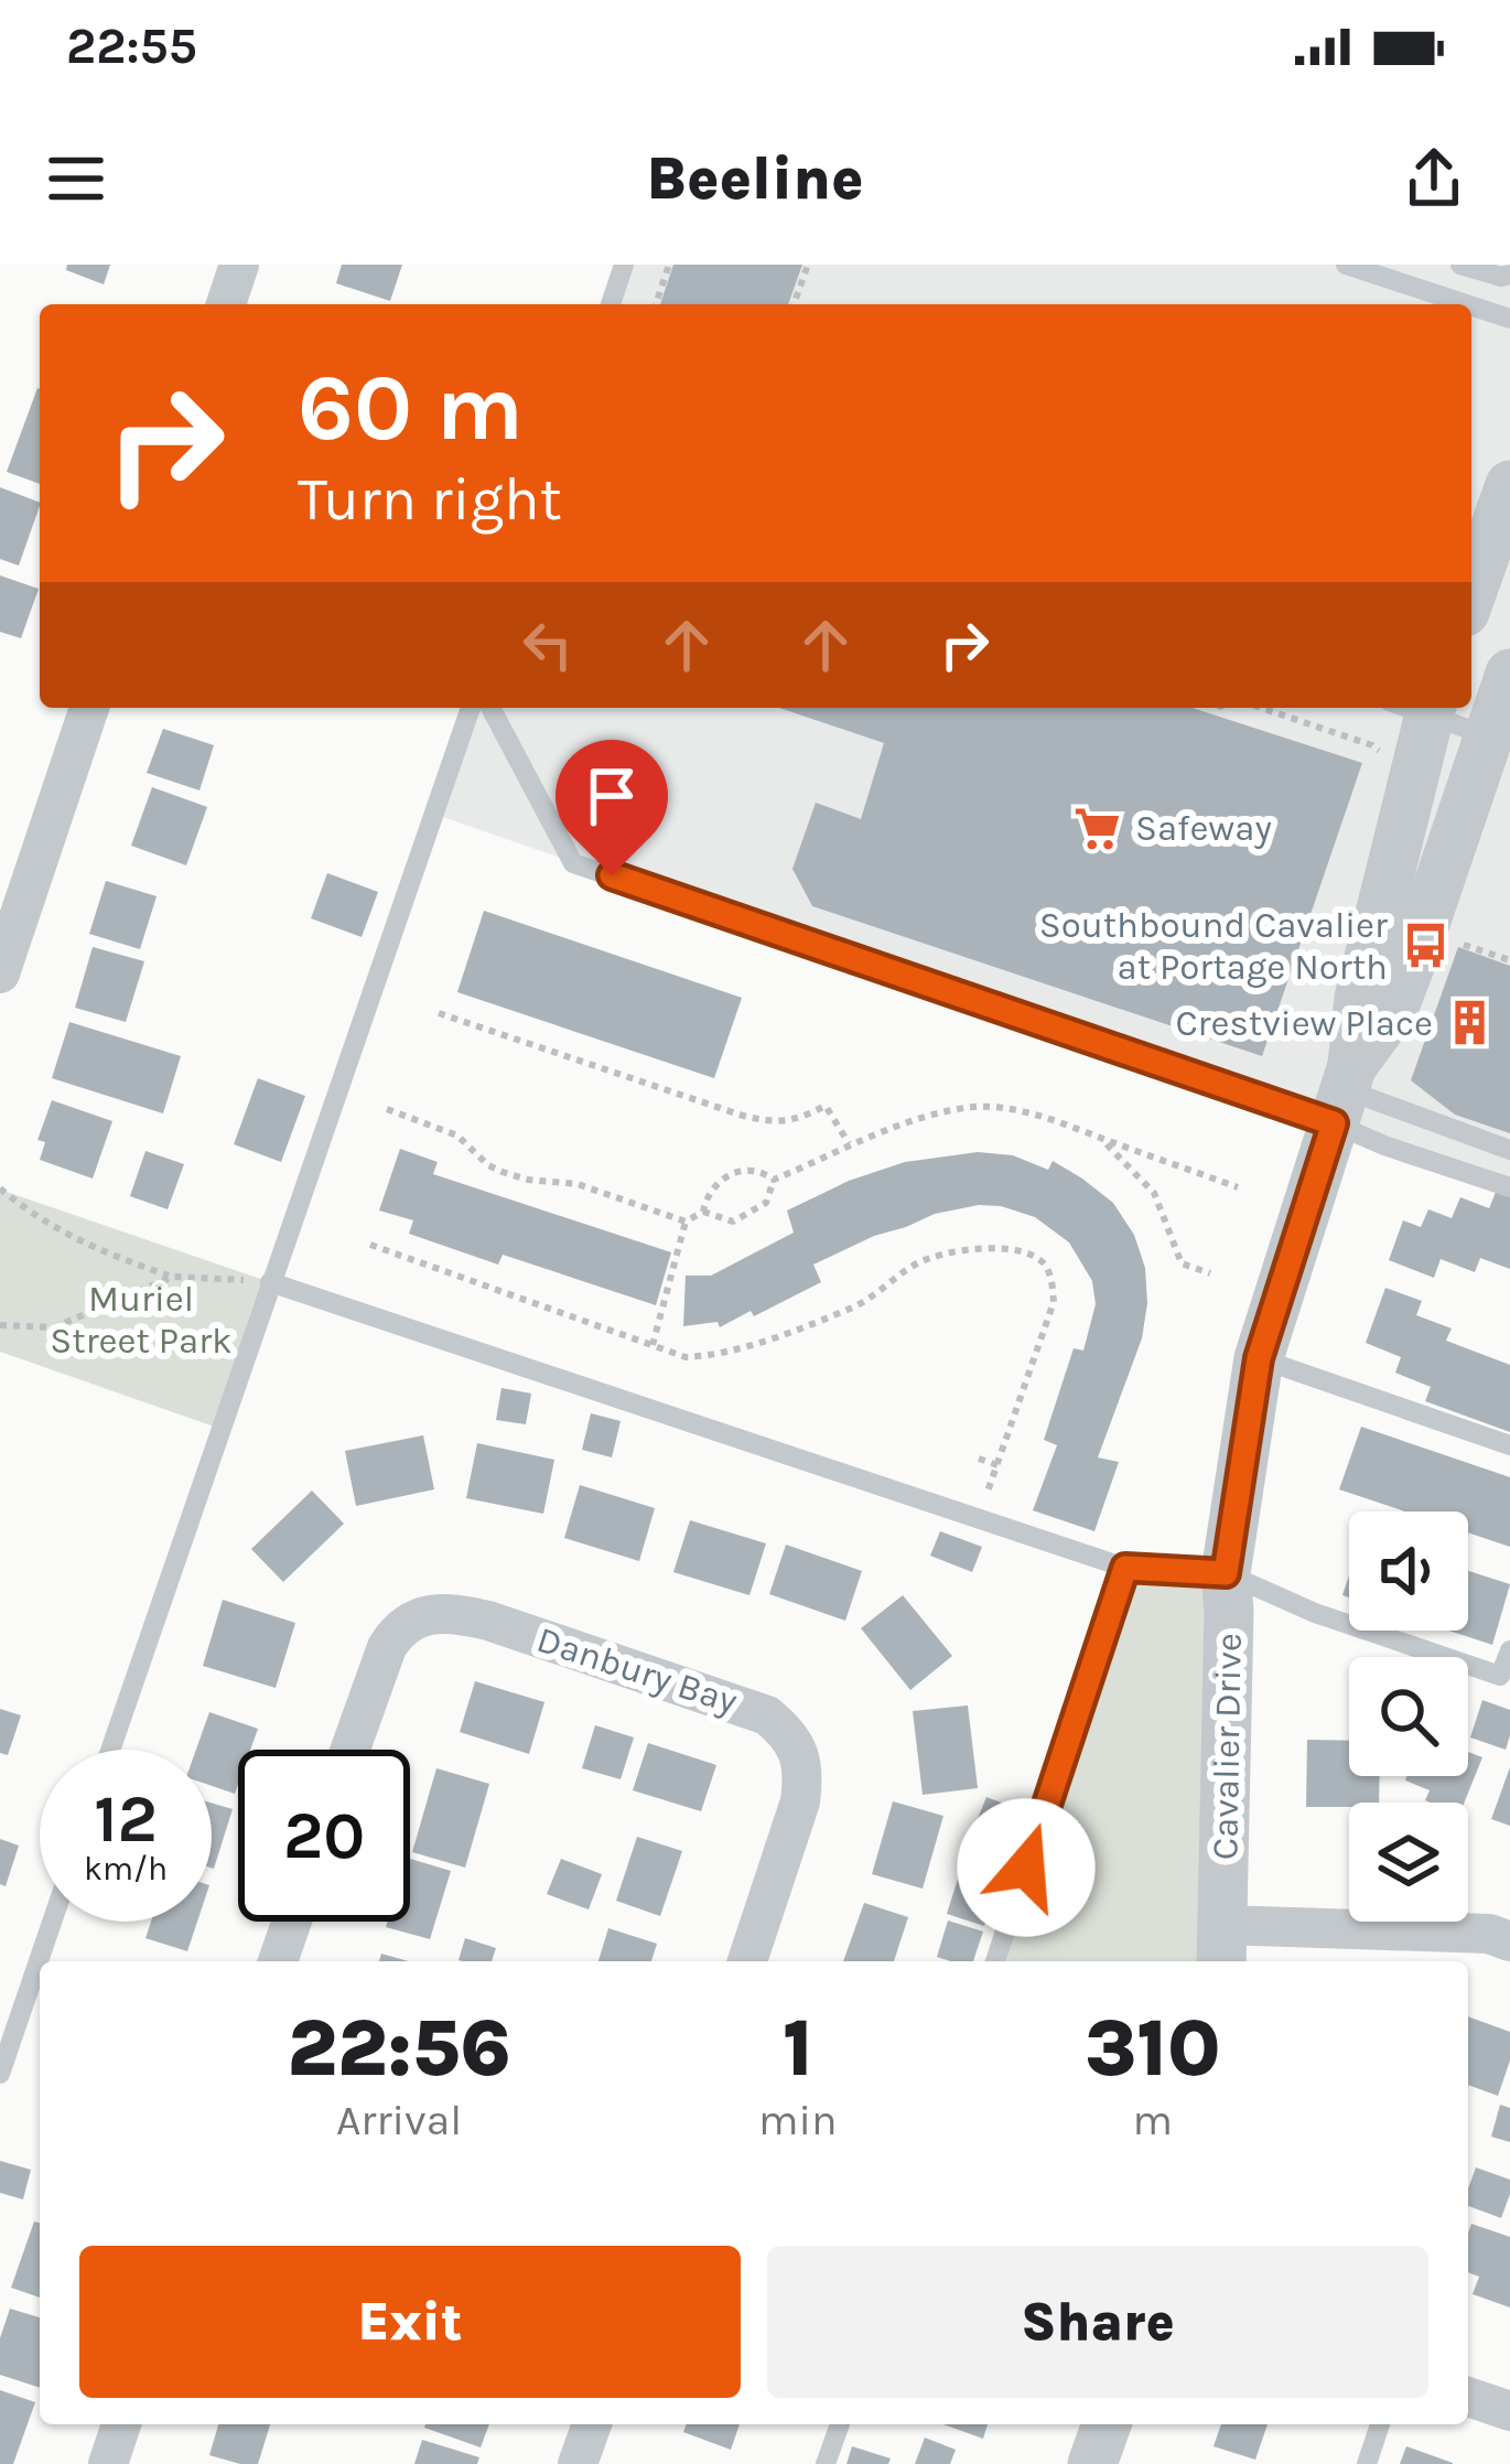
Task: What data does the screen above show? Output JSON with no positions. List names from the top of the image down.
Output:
{
  "streets": {
    "street": ["Danbury Bay", "Cavalier Drive"]
  },
  "parks": ["Muriel Street Park"],
  "places": {
    "supermarket": ["Safeway"],
    "bus stop": ["Southbound Cavalier at Portage North"],
    "building": ["Crestview Place"]
  },
  "page": {
    "status": "22:55",
    "header": "Beeline",
    "turn": ["60 m", "Turn right"],
    "speed": "12 km/h",
    "limit": "20",
    "eta": [
      "22:56",
      "Arrival",
      "1",
      "min",
      "310",
      "m"
    ],
    "buttons": ["Exit", "Share"]
  }
}
